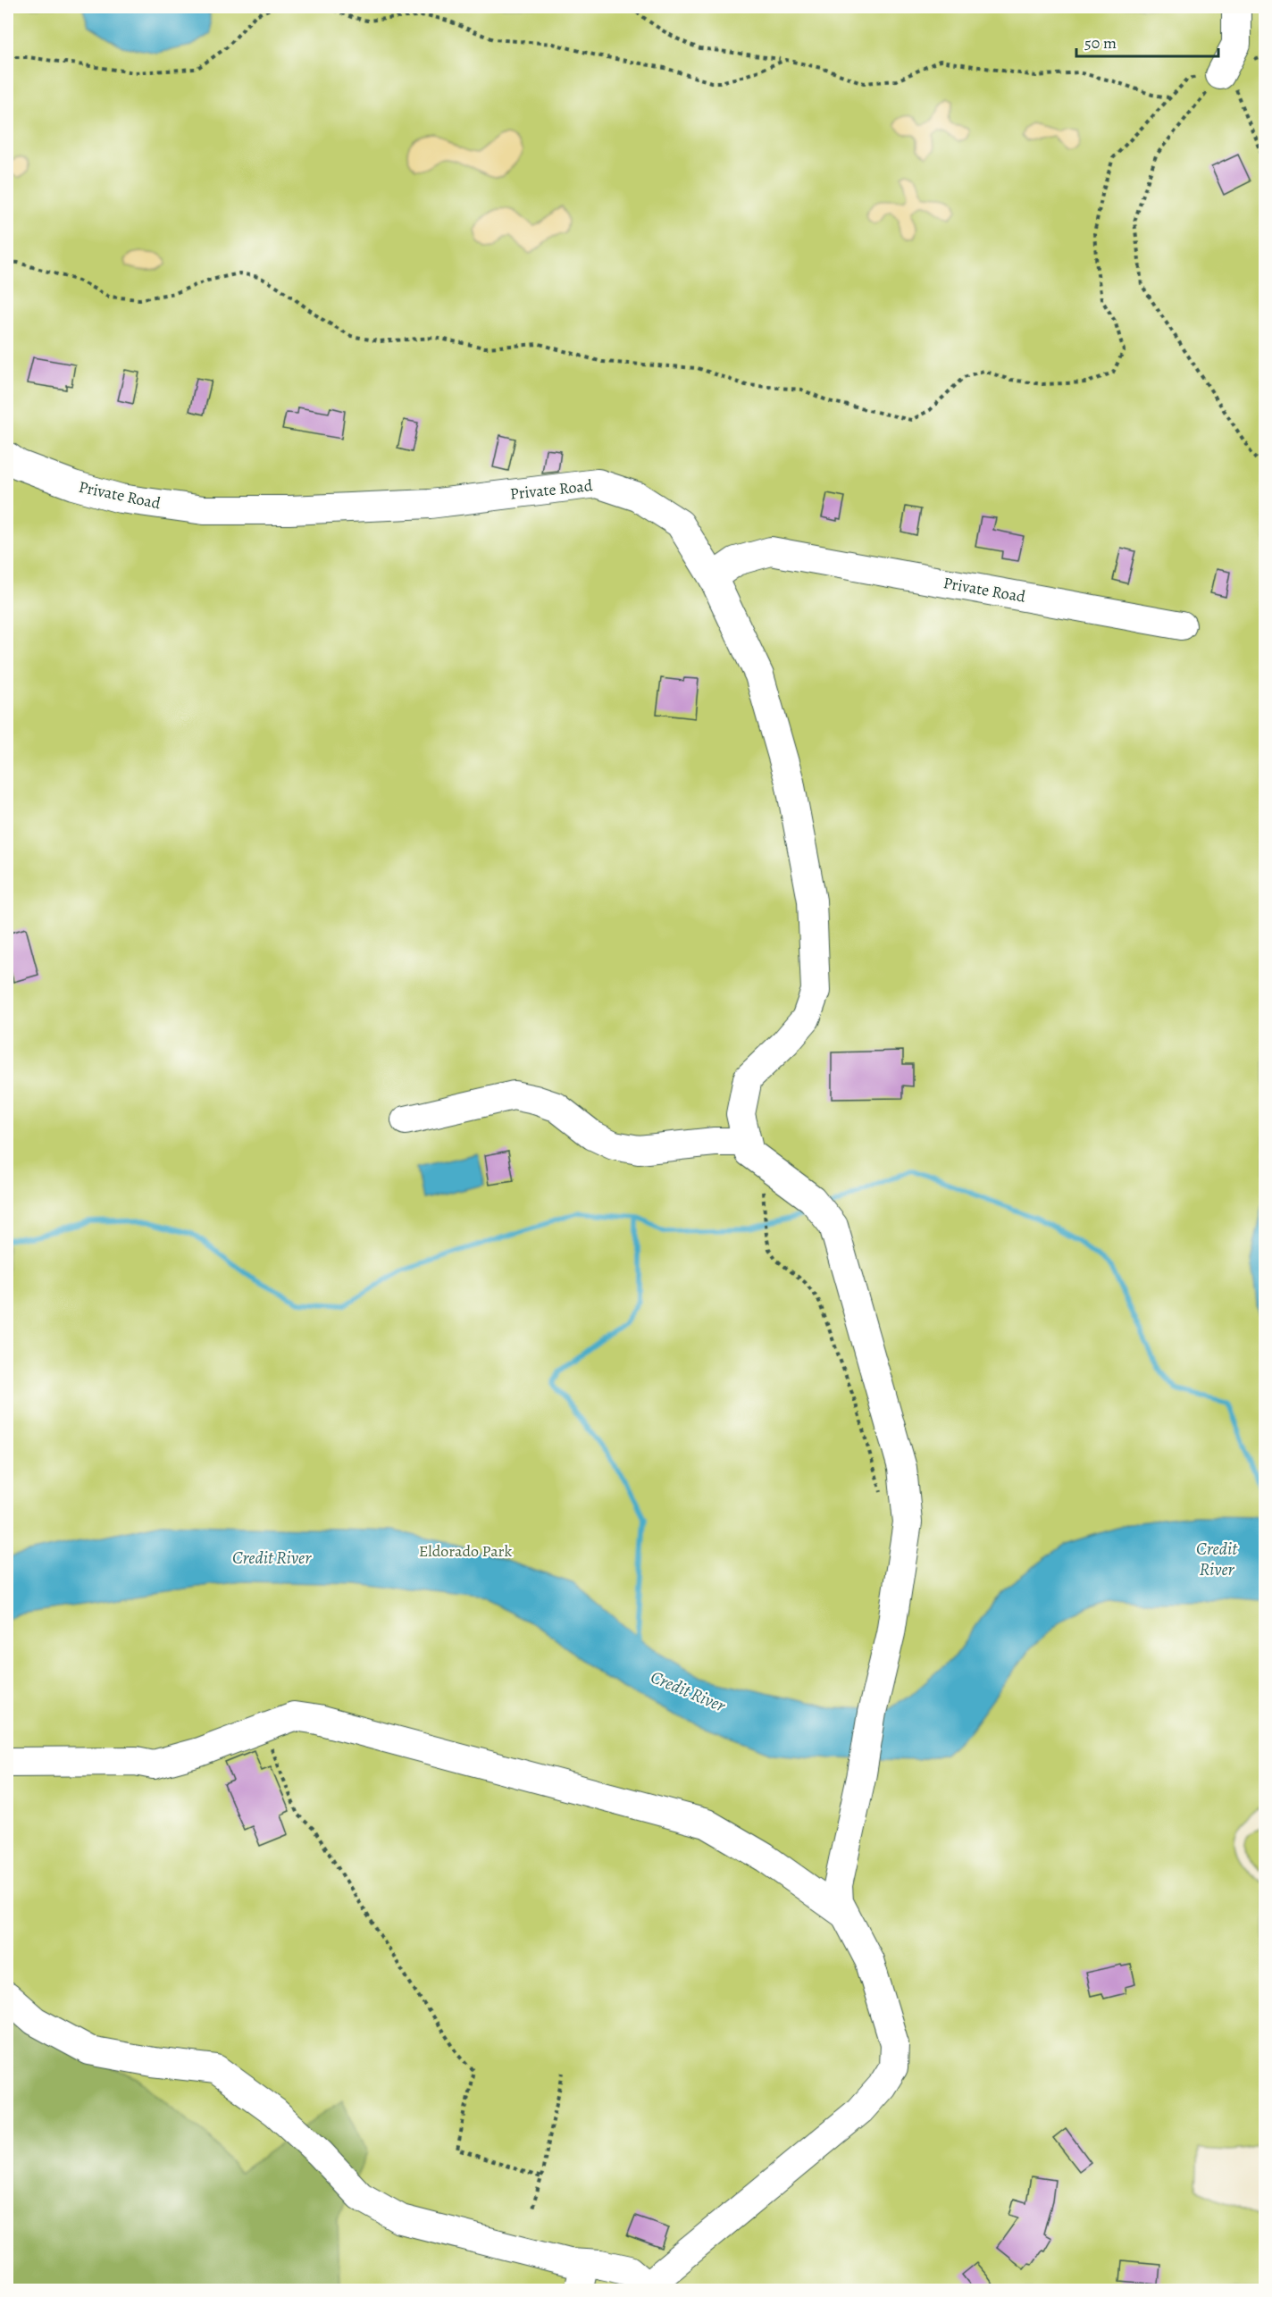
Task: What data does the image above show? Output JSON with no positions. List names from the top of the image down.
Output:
{
  "streets": {
    "street": ["Private Road"]
  },
  "water": ["Credit River"],
  "parks": ["Eldorado Park"],
  "scale_bar": "50 m"
}
